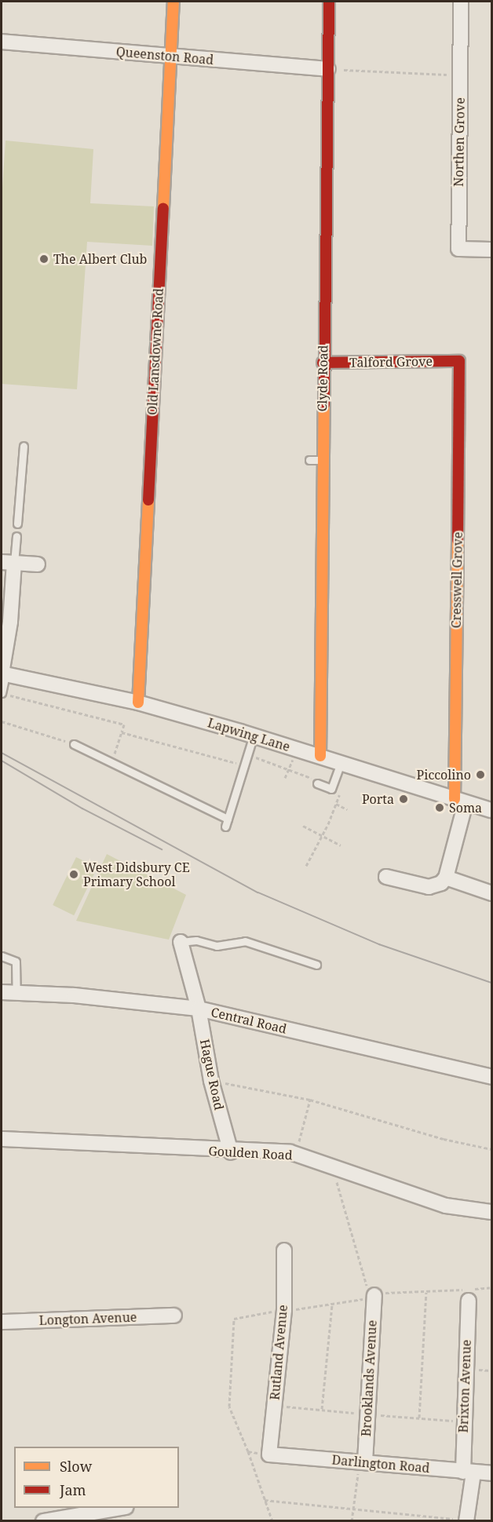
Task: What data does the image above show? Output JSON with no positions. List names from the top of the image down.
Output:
{
  "streets": {
    "street": [
      "Queenston Road",
      "Northen Grove",
      "Old Lansdowne Road",
      "Talford Grove",
      "Clyde Road",
      "Cresswell Grove",
      "Lapwing Lane",
      "Central Road",
      "Hague Road",
      "Goulden Road",
      "Longton Avenue",
      "Rutland Avenue",
      "Brooklands Avenue",
      "Brixton Avenue",
      "Darlington Road"
    ]
  },
  "crossings": [
    ["Queenston Road", "Old Lansdowne Road"],
    ["Queenston Road", "Clyde Road"],
    ["Old Lansdowne Road", "Lapwing Lane"],
    ["Talford Grove", "Clyde Road"],
    ["Talford Grove", "Cresswell Grove"],
    ["Clyde Road", "Lapwing Lane"],
    ["Cresswell Grove", "Lapwing Lane"],
    ["Central Road", "Hague Road"],
    ["Hague Road", "Goulden Road"],
    ["Rutland Avenue", "Darlington Road"],
    ["Brooklands Avenue", "Darlington Road"],
    ["Brixton Avenue", "Darlington Road"]
  ],
  "places": [
    "The Albert Club",
    "Piccolino",
    "Porta",
    "Soma",
    "West Didsbury CE Primary School"
  ],
  "legend": ["Slow", "Jam"]
}
